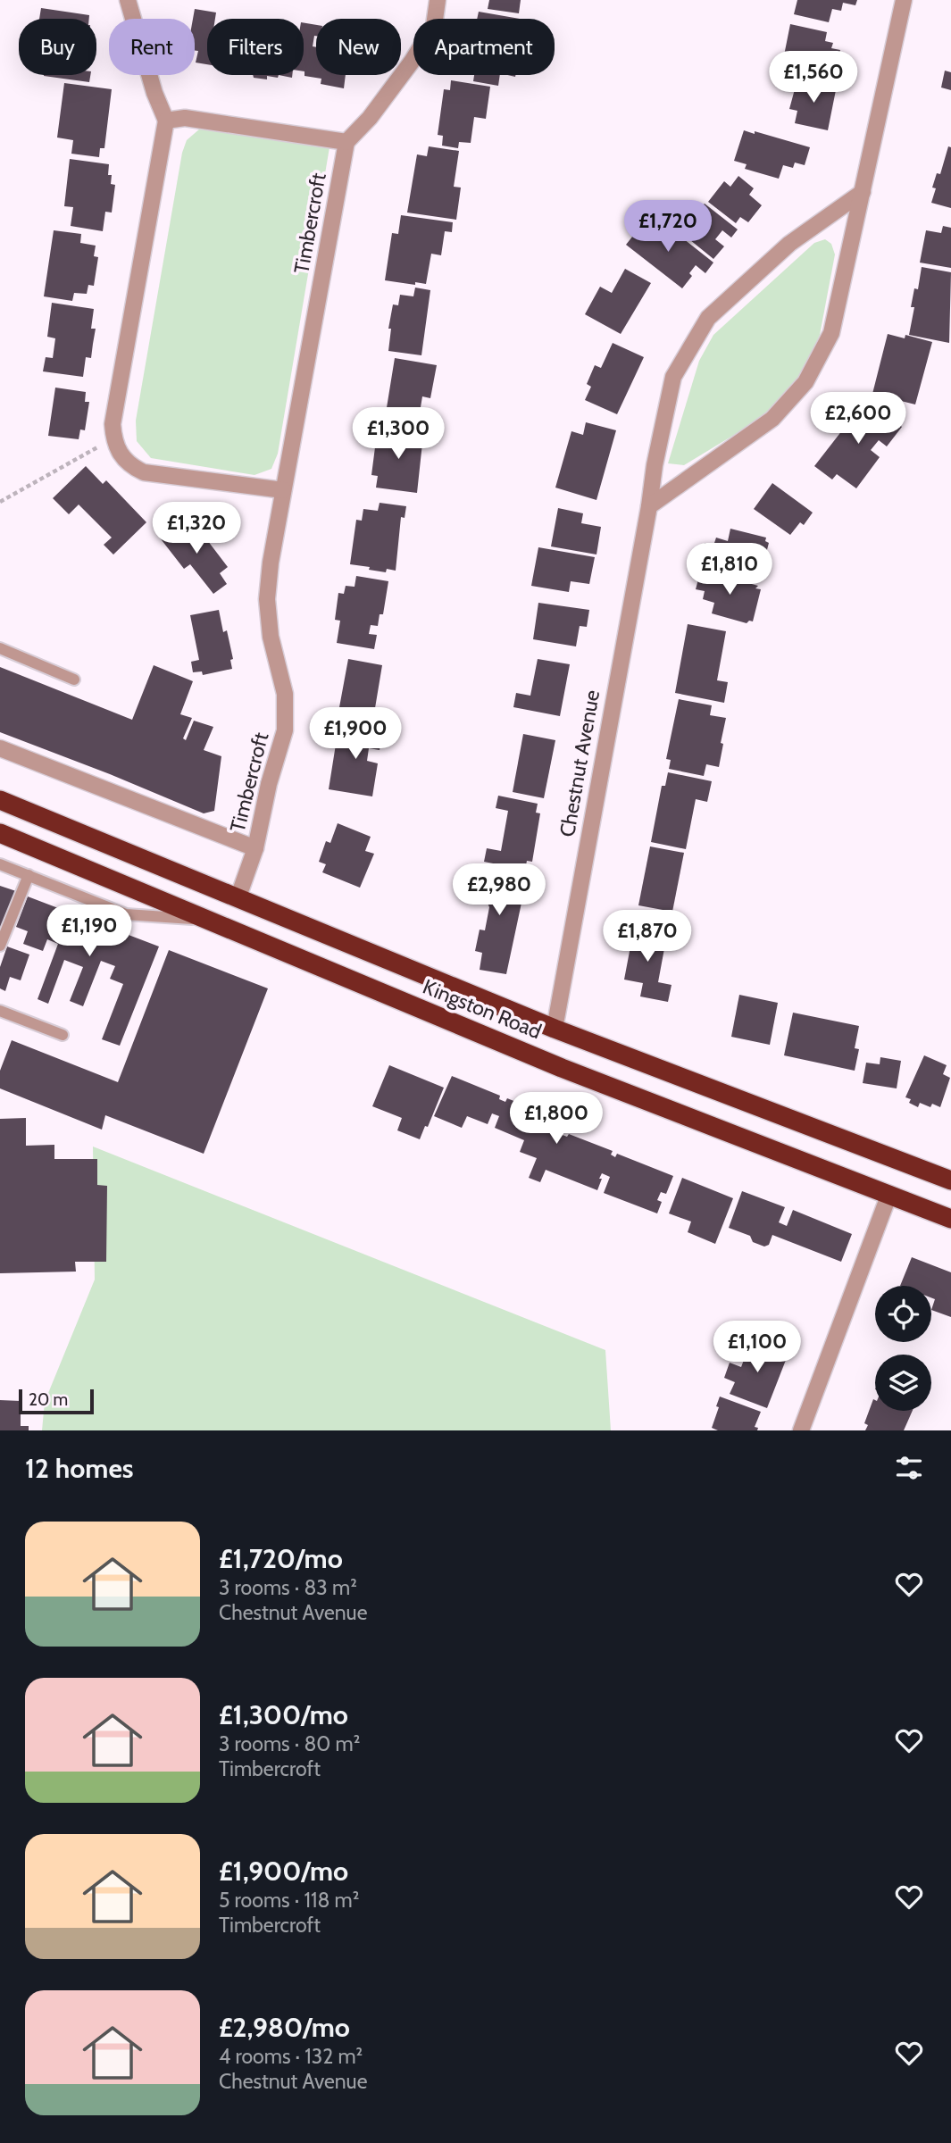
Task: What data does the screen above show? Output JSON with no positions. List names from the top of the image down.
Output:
{
  "streets": {
    "highway": ["Kingston Road"],
    "street": ["Timbercroft", "Chestnut Avenue"]
  },
  "crossings": [
    ["Timbercroft", "Kingston Road"],
    ["Chestnut Avenue", "Kingston Road"]
  ],
  "scale_bar": "20 m",
  "page": {
    "chip": [
      "Buy",
      "Rent",
      "Filters",
      "New",
      "Apartment"
    ],
    "price": [
      "£1,560",
      "£1,720",
      "£2,600",
      "£1,300",
      "£1,320",
      "£1,810",
      "£1,900",
      "£2,980",
      "£1,190",
      "£1,870",
      "£1,800",
      "£1,100"
    ],
    "scale": "20 m",
    "heading": "12 homes",
    "list": [
      {
        "name": "£1,720/mo",
        "note": "3 rooms · 83 m² · Chestnut Avenue"
      },
      {
        "name": "£1,300/mo",
        "note": "3 rooms · 80 m² · Timbercroft"
      },
      {
        "name": "£1,900/mo",
        "note": "5 rooms · 118 m² · Timbercroft"
      },
      {
        "name": "£2,980/mo",
        "note": "4 rooms · 132 m² · Chestnut Avenue"
      }
    ]
  }
}
